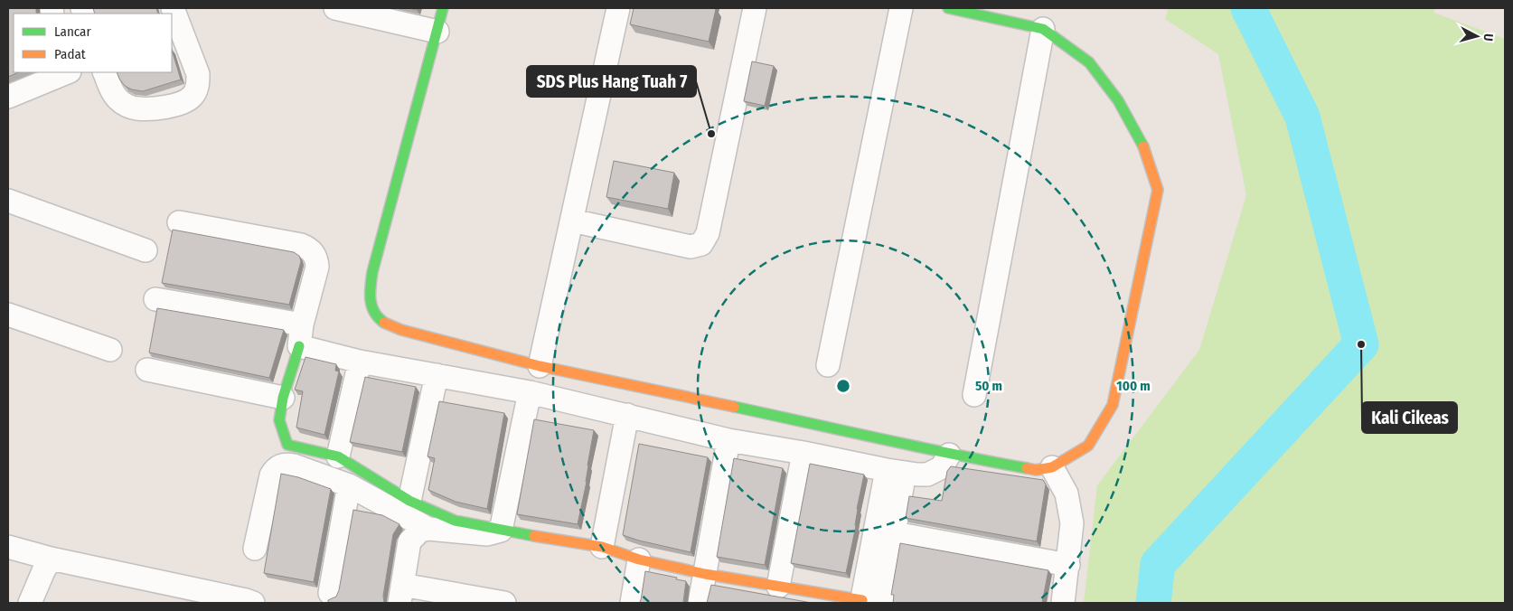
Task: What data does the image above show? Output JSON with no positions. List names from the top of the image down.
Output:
{
  "places": ["SDS Plus Hang Tuah 7", "Kali Cikeas"],
  "legend": ["Lancar", "Padat"],
  "north": "right",
  "rings": ["50 m", "100 m"]
}
